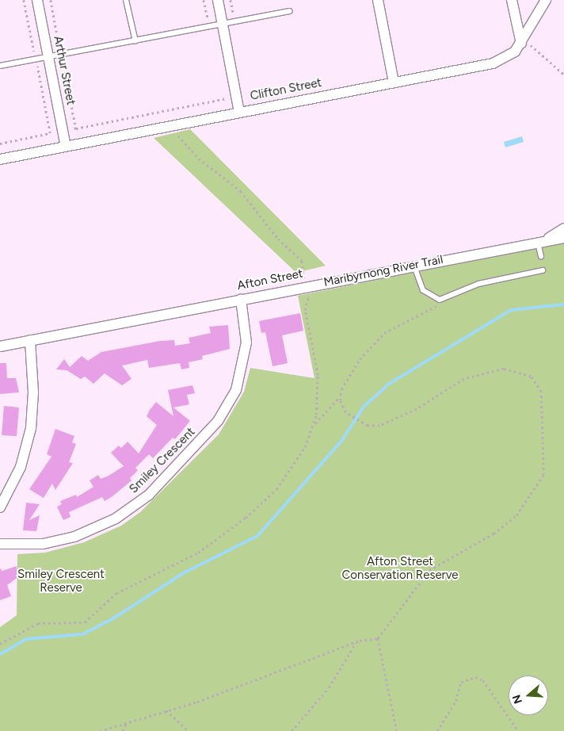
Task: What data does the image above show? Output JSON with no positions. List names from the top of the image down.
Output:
{
  "streets": {
    "street": [
      "Arthur Street",
      "Clifton Street",
      "Afton Street",
      "Smiley Crescent"
    ],
    "path": ["Maribyrnong River Trail"]
  },
  "crossings": [
    ["Arthur Street", "Clifton Street"],
    ["Afton Street", "Smiley Crescent"]
  ],
  "parks": ["Afton Street Conservation Reserve", "Smiley Crescent Reserve"],
  "north": "left"
}
